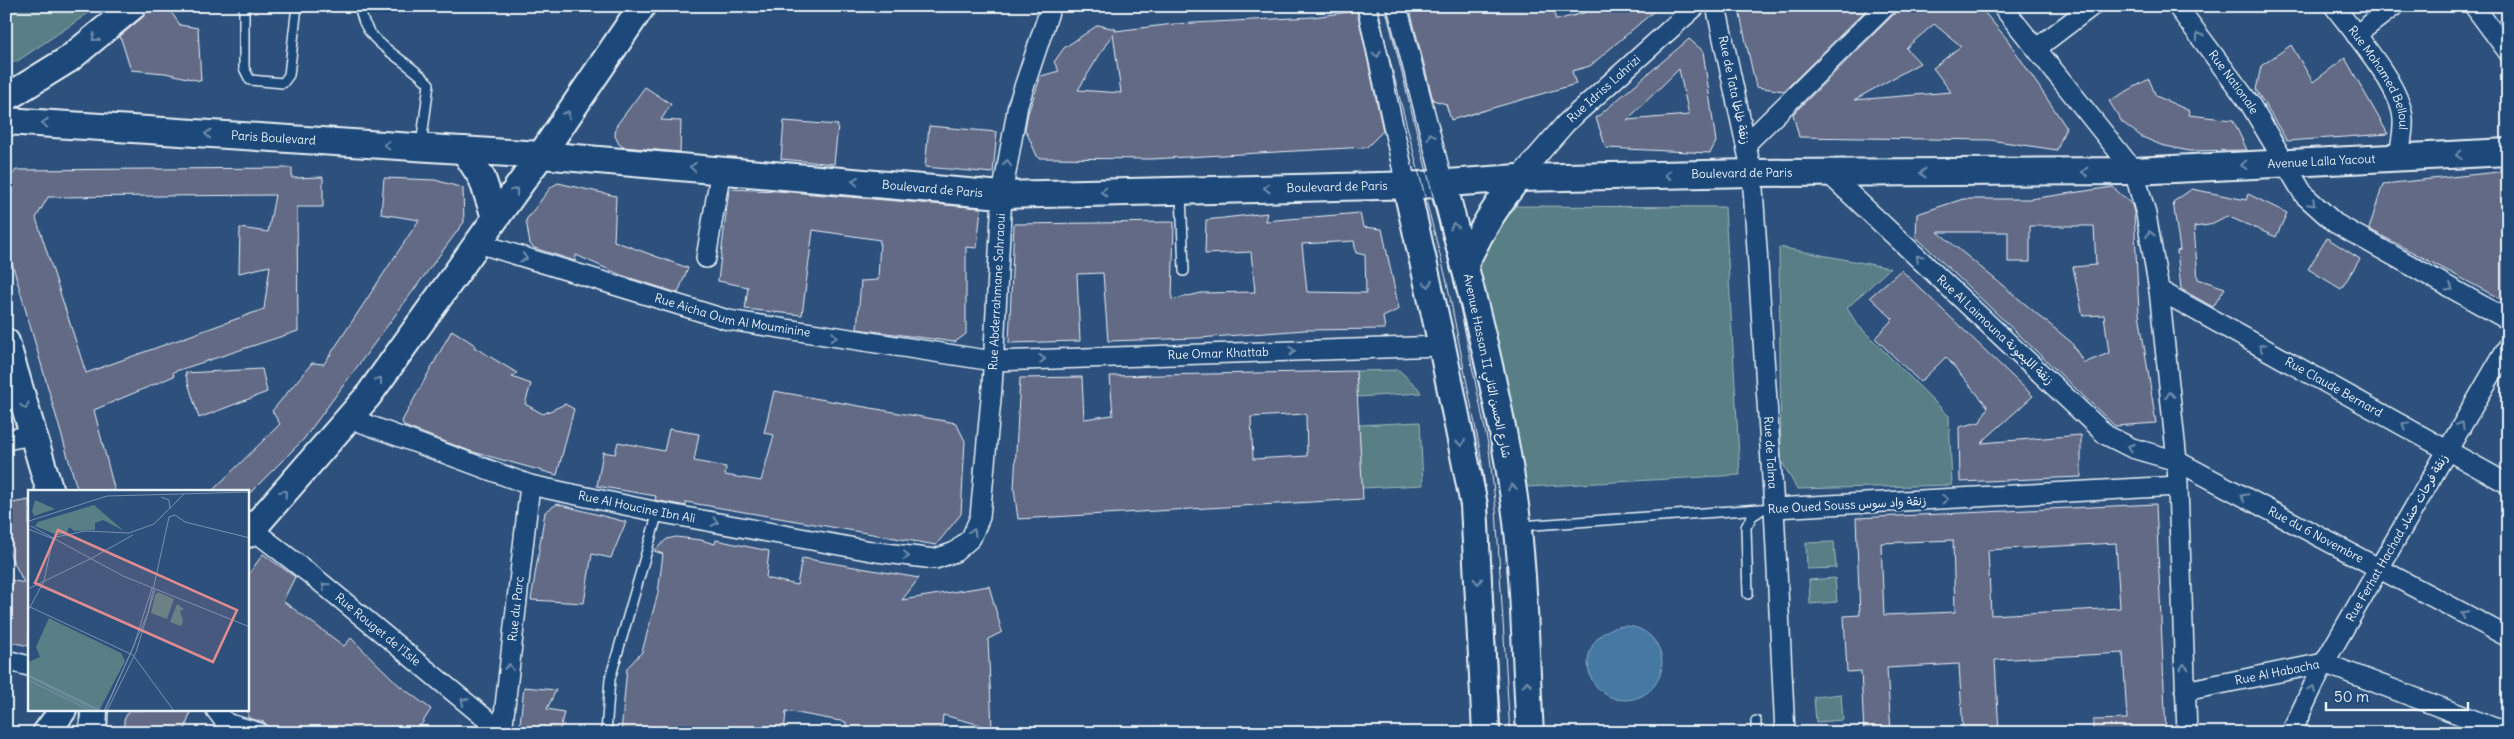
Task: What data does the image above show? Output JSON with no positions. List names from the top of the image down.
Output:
{
  "streets": {
    "main road": [
      "Paris Boulevard",
      "Avenue Lalla Yacout",
      "Boulevard de Paris",
      "Avenue Hassan II شارع الحسن الثاني"
    ],
    "street": [
      "Rue Mohamed Belloul",
      "Rue Nationale",
      "Rue Idriss Lahrizi",
      "Rue de Tata زنقة طاطا",
      "Rue Abderrahmane Sahraoui",
      "Rue Aicha Oum Al Mouminine",
      "Rue Al Laimouna زنقة الليمونة",
      "Rue Omar Khattab",
      "Rue Claude Bernard",
      "Rue de Talma",
      "Rue Oued Souss زنقة واد سوس",
      "Rue Al Houcine Ibn Ali",
      "Rue du 6 Novembre",
      "Rue Ferhat Hachad زنقة فرحات حشاد",
      "Rue du Parc",
      "Rue Rouget de l'Isle",
      "Rue Al Habacha"
    ]
  },
  "crossings": [
    ["Rue Mohamed Belloul", "Avenue Lalla Yacout"],
    ["Rue Nationale", "Avenue Lalla Yacout"],
    ["Rue Idriss Lahrizi", "Boulevard de Paris"],
    ["Rue de Tata زنقة طاطا", "Boulevard de Paris"],
    ["Rue de Tata زنقة طاطا", "Rue de Talma"],
    ["Paris Boulevard", "Boulevard de Paris"],
    ["Avenue Lalla Yacout", "Boulevard de Paris"],
    ["Boulevard de Paris", "Rue Abderrahmane Sahraoui"],
    ["Boulevard de Paris", "Rue Al Laimouna زنقة الليمونة"],
    ["Boulevard de Paris", "Avenue Hassan II شارع الحسن الثاني"],
    ["Boulevard de Paris", "Rue de Talma"],
    ["Rue Abderrahmane Sahraoui", "Rue Aicha Oum Al Mouminine"],
    ["Rue Abderrahmane Sahraoui", "Rue Omar Khattab"],
    ["Rue Abderrahmane Sahraoui", "Rue Al Houcine Ibn Ali"],
    ["Rue Aicha Oum Al Mouminine", "Rue Omar Khattab"],
    ["Rue Al Laimouna زنقة الليمونة", "Rue du 6 Novembre"],
    ["Avenue Hassan II شارع الحسن الثاني", "Rue Oued Souss زنقة واد سوس"],
    ["Rue Claude Bernard", "Rue Ferhat Hachad زنقة فرحات حشاد"],
    ["Rue de Talma", "Rue Oued Souss زنقة واد سوس"],
    ["Rue Al Houcine Ibn Ali", "Rue du Parc"],
    ["Rue du 6 Novembre", "Rue Ferhat Hachad زنقة فرحات حشاد"],
    ["Rue Ferhat Hachad زنقة فرحات حشاد", "Rue Al Habacha"],
    ["Rue du Parc", "Rue Rouget de l'Isle"]
  ],
  "one_way": [
    "Paris Boulevard",
    "Avenue Lalla Yacout",
    "Boulevard de Paris",
    "Rue Abderrahmane Sahraoui",
    "Rue Aicha Oum Al Mouminine",
    "Rue Al Laimouna زنقة الليمونة",
    "Rue Omar Khattab",
    "Avenue Hassan II شارع الحسن الثاني",
    "Rue Claude Bernard",
    "Rue Oued Souss زنقة واد سوس",
    "Rue Al Houcine Ibn Ali",
    "Rue du 6 Novembre",
    "Rue Ferhat Hachad زنقة فرحات حشاد",
    "Rue du Parc",
    "Rue Rouget de l'Isle"
  ],
  "scale_bar": "50 m"
}
